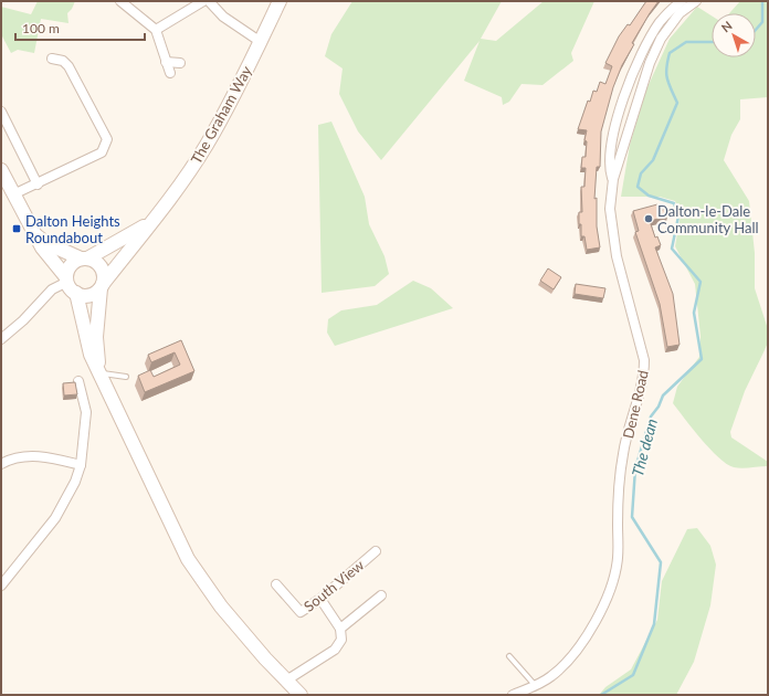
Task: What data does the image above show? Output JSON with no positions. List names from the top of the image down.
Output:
{
  "streets": {
    "main road": ["The Graham Way"],
    "street": ["Dene Road", "South View"]
  },
  "water": ["The dean"],
  "places": {
    "other": ["Dalton-le-Dale Community Hall"],
    "transit": ["Dalton Heights Roundabout"]
  },
  "scale_bar": "100 m",
  "north": "top left"
}
